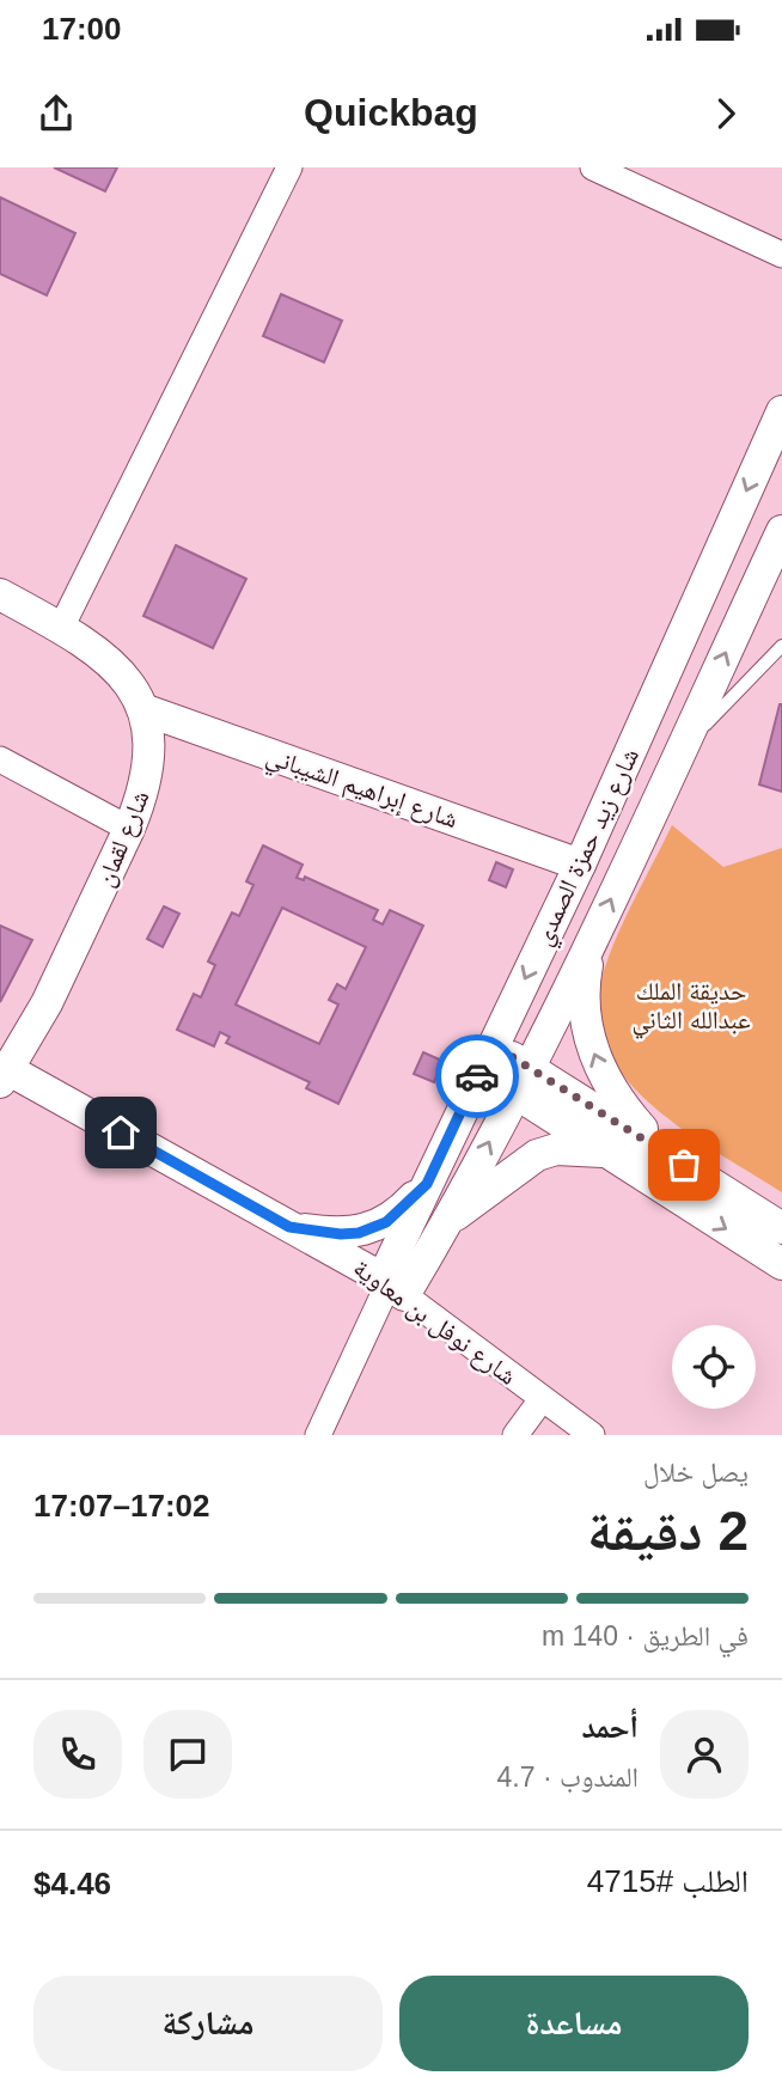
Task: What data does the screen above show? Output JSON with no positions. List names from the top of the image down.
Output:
{
  "streets": {
    "street": [
      "شارع إبراهيم الشيباني",
      "شارع لقمان",
      "شارع زيد حمزة الصمدي",
      "شارع نوفل بن معاوية"
    ]
  },
  "crossings": [
    ["شارع إبراهيم الشيباني", "شارع لقمان"],
    ["شارع إبراهيم الشيباني", "شارع زيد حمزة الصمدي"],
    ["شارع لقمان", "شارع نوفل بن معاوية"],
    ["شارع زيد حمزة الصمدي", "شارع نوفل بن معاوية"]
  ],
  "parks": ["حديقة الملك عبدالله الثاني"],
  "page": {
    "status": "17:00",
    "header": "Quickbag",
    "heading": ["2 دقيقة", "يصل خلال", "17:02–17:07"],
    "panel": [
      "أحمد",
      "المندوب · 4.7",
      "الطلب #4715",
      "$4.46"
    ],
    "bar": "في الطريق · 140 m",
    "buttons": ["مساعدة", "مشاركة"]
  }
}
